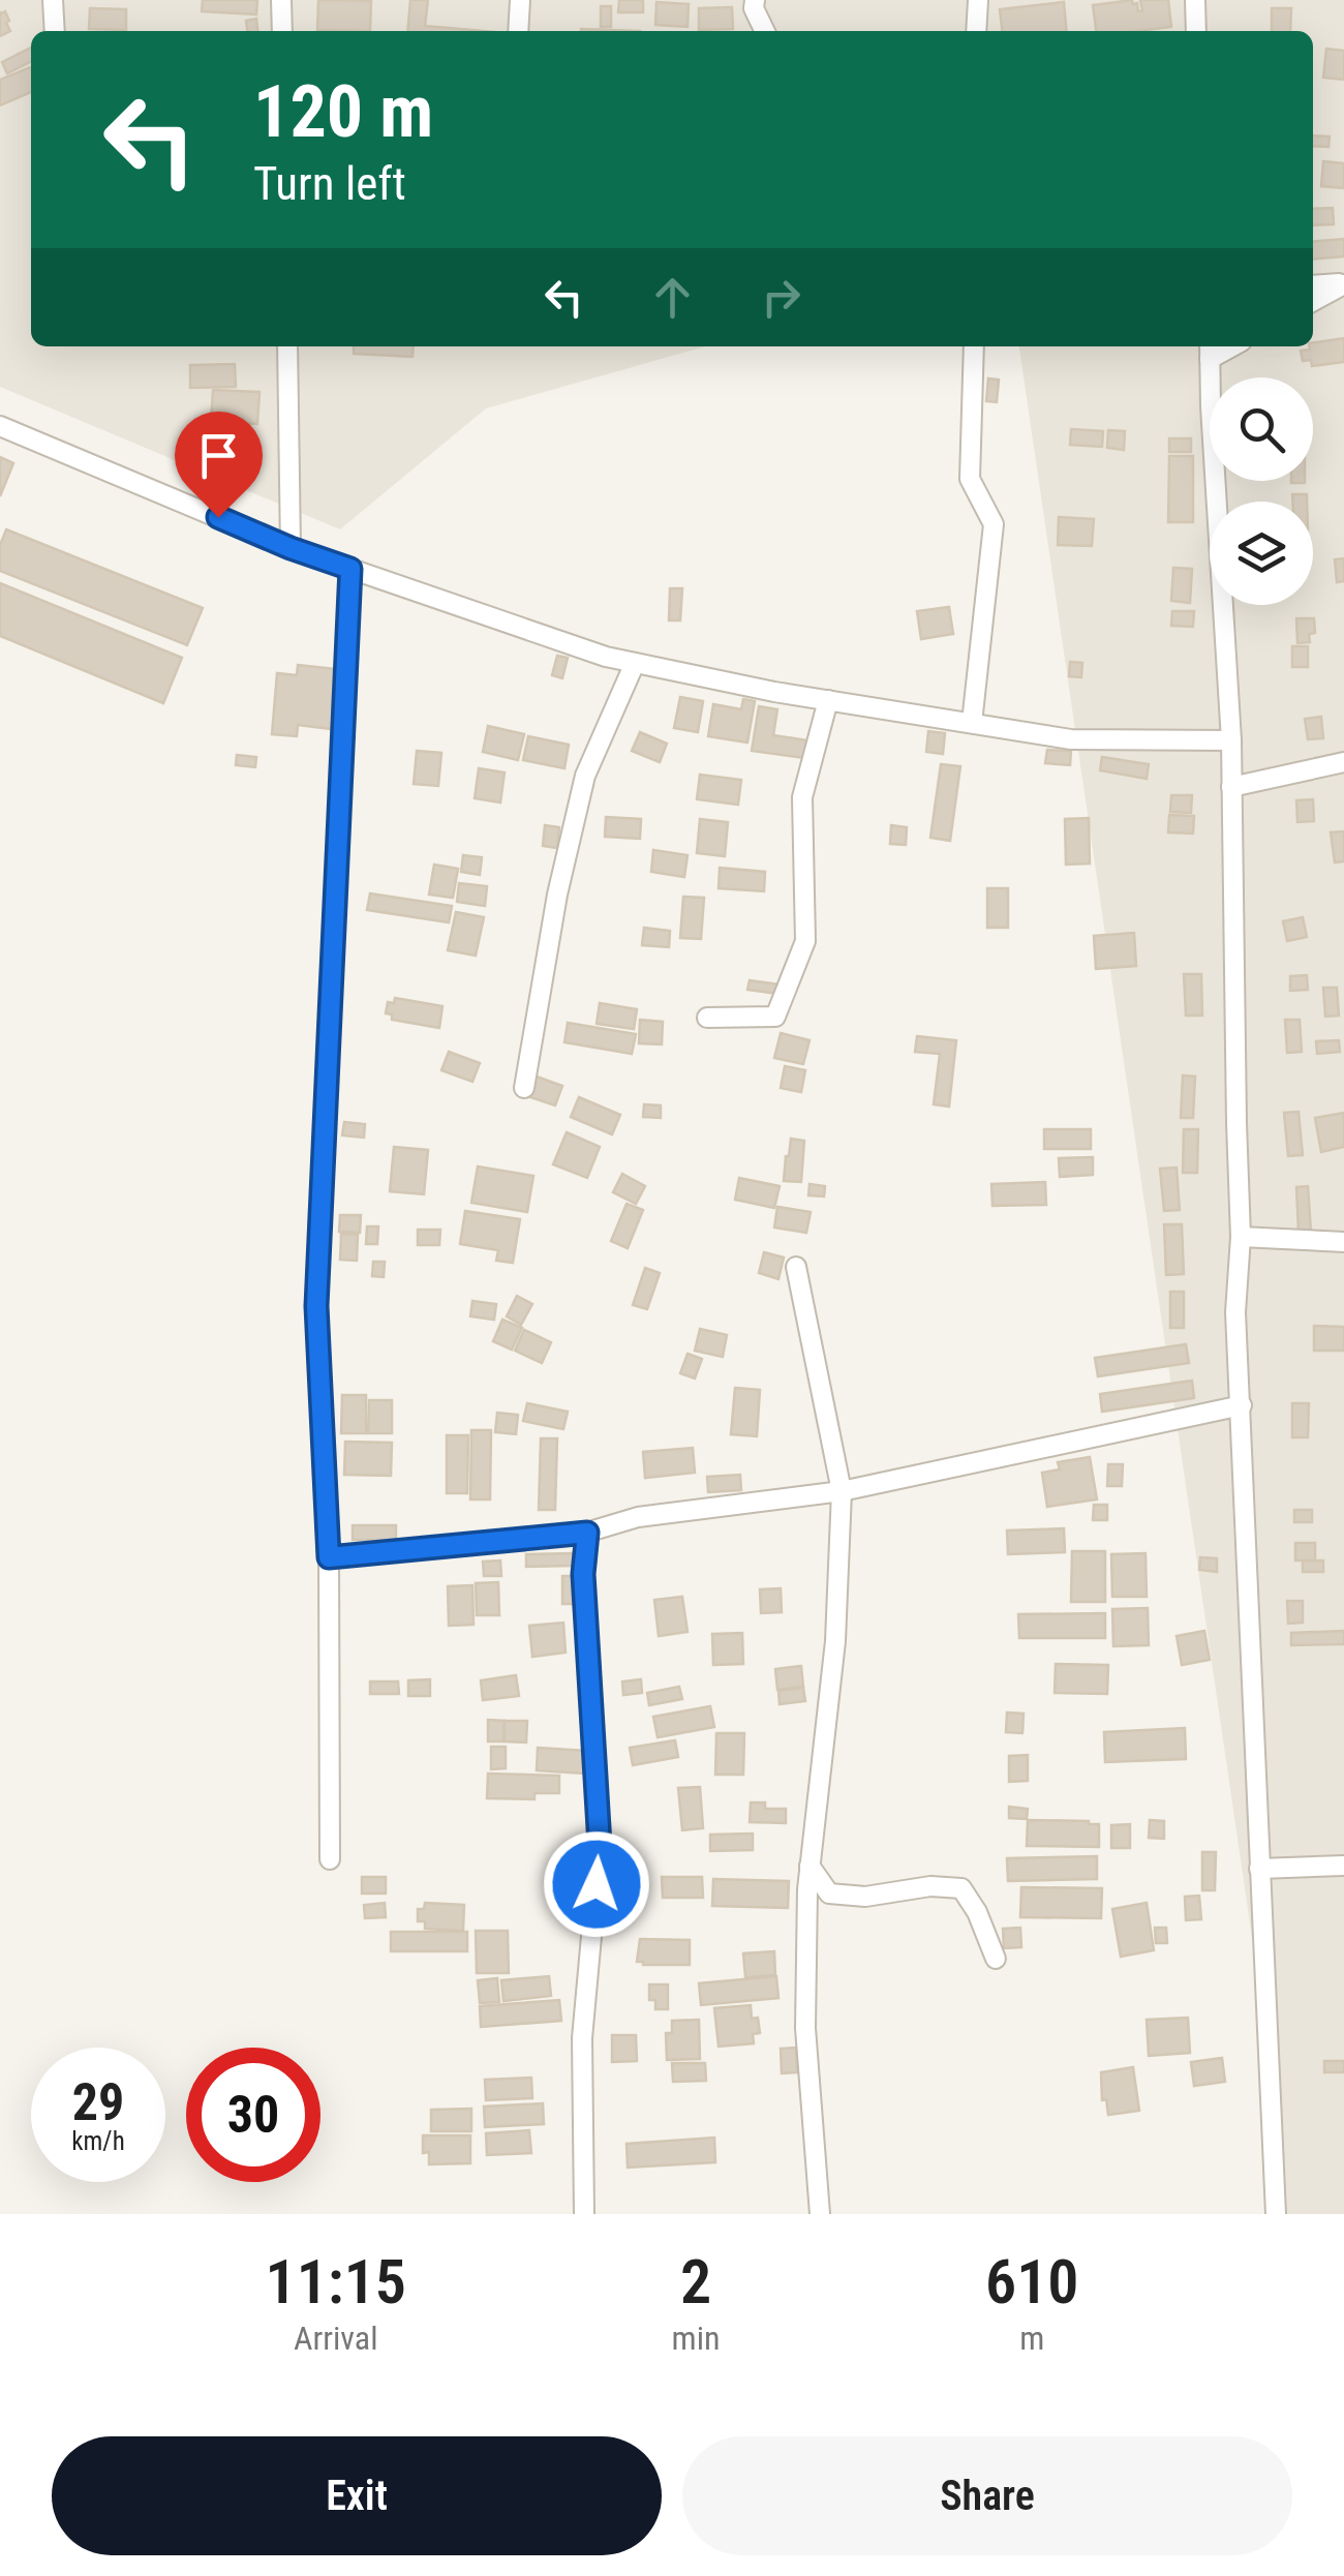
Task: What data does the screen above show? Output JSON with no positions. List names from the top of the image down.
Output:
{
  "page": {
    "turn": ["120 m", "Turn left"],
    "speed": "29 km/h",
    "limit": "30",
    "eta": [
      "11:15",
      "Arrival",
      "2",
      "min",
      "610",
      "m"
    ],
    "buttons": ["Exit", "Share"]
  }
}
